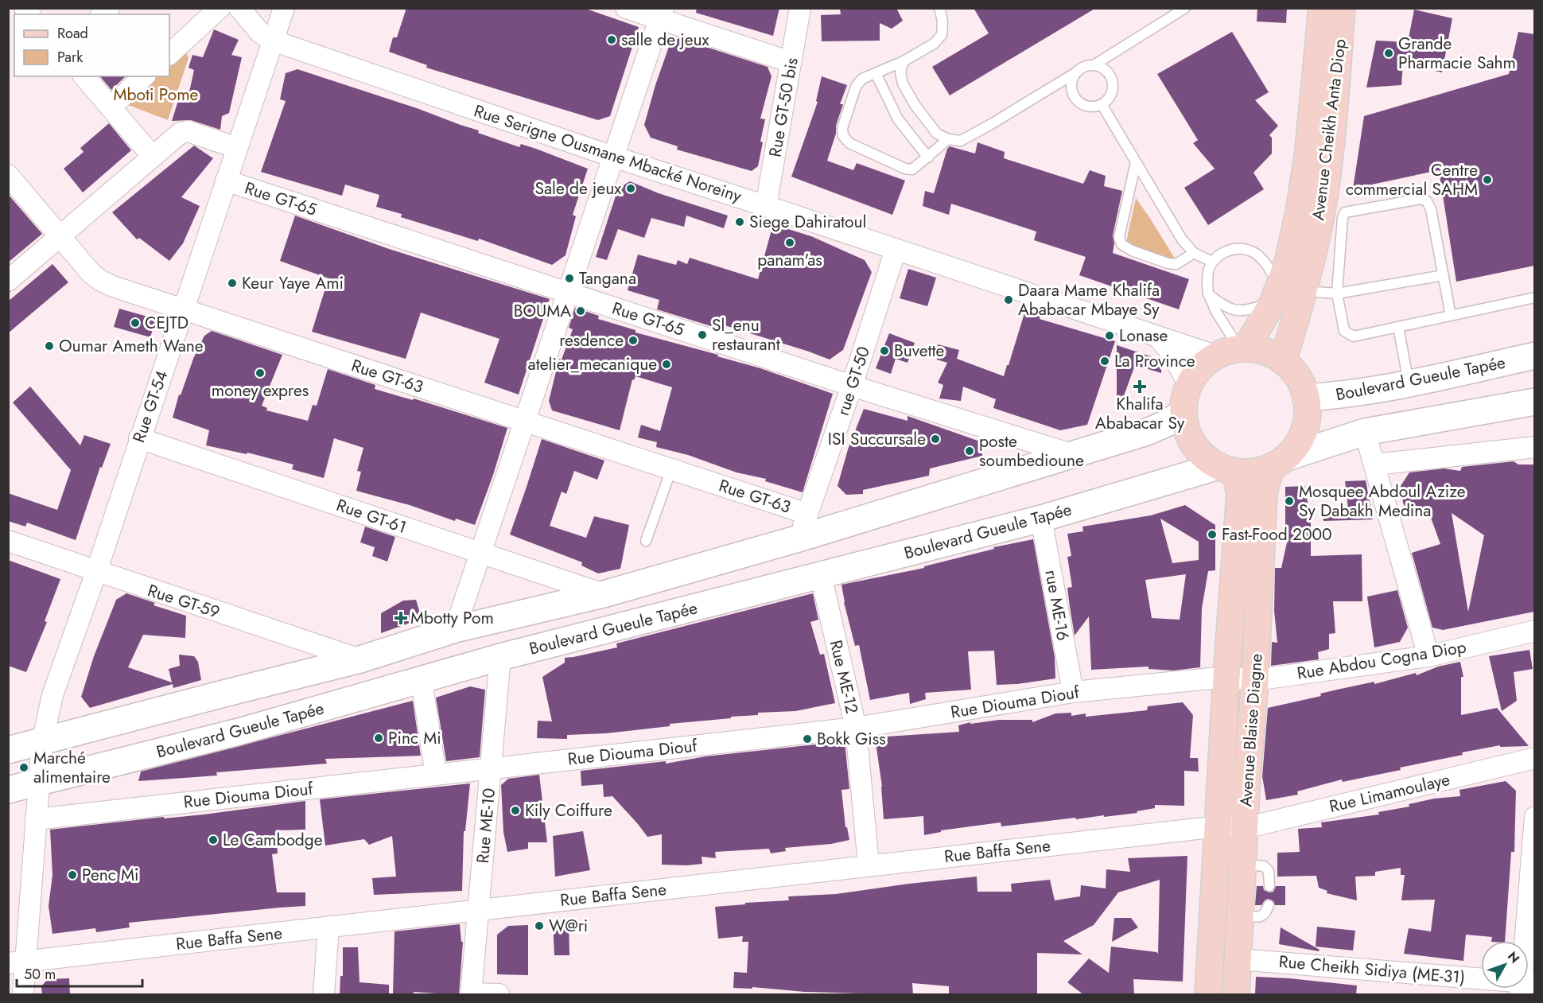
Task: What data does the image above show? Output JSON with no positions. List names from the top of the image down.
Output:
{
  "streets": {
    "main road": ["Avenue Cheikh Anta Diop", "Avenue Blaise Diagne"],
    "street": [
      "Rue GT-50 bis",
      "Rue Serigne Ousmane Mbacké Noreiny",
      "Rue GT-65",
      "Rue GT-63",
      "Boulevard Gueule Tapée",
      "rue GT-50",
      "Rue GT-54",
      "Rue GT-61",
      "Rue GT-59",
      "rue ME-16",
      "Rue Abdou Cogna Diop",
      "Rue ME-12",
      "Rue Diouma Diouf",
      "Rue Limamoulaye",
      "Rue ME-10",
      "Rue Baffa Sene",
      "Rue Cheikh Sidiya (ME-31)"
    ]
  },
  "crossings": [
    ["Rue GT-50 bis", "Rue Serigne Ousmane Mbacké Noreiny"],
    ["Avenue Cheikh Anta Diop", "Boulevard Gueule Tapée"],
    ["Avenue Cheikh Anta Diop", "Avenue Blaise Diagne"],
    ["Rue Serigne Ousmane Mbacké Noreiny", "rue GT-50"],
    ["Rue Serigne Ousmane Mbacké Noreiny", "Rue GT-54"],
    ["Rue GT-65", "rue GT-50"],
    ["Rue GT-65", "Rue GT-54"],
    ["Rue GT-63", "rue GT-50"],
    ["Rue GT-63", "Rue GT-54"],
    ["Boulevard Gueule Tapée", "rue ME-16"],
    ["Boulevard Gueule Tapée", "Rue ME-12"],
    ["Boulevard Gueule Tapée", "Avenue Blaise Diagne"],
    ["Boulevard Gueule Tapée", "Rue ME-10"],
    ["Rue GT-54", "Rue GT-61"],
    ["Rue GT-54", "Rue GT-59"],
    ["rue ME-16", "Rue Diouma Diouf"],
    ["Rue Abdou Cogna Diop", "Rue Diouma Diouf"],
    ["Rue Abdou Cogna Diop", "Avenue Blaise Diagne"],
    ["Rue ME-12", "Rue Diouma Diouf"],
    ["Rue ME-12", "Rue Baffa Sene"],
    ["Rue Diouma Diouf", "Avenue Blaise Diagne"],
    ["Rue Diouma Diouf", "Rue ME-10"],
    ["Avenue Blaise Diagne", "Rue Limamoulaye"],
    ["Avenue Blaise Diagne", "Rue Baffa Sene"],
    ["Avenue Blaise Diagne", "Rue Cheikh Sidiya (ME-31)"],
    ["Rue Limamoulaye", "Rue Baffa Sene"],
    ["Rue ME-10", "Rue Baffa Sene"]
  ],
  "parks": ["Mboti Pome"],
  "places": {
    "other": [
      "salle de jeux",
      "Grande Pharmacie Sahm",
      "Centre commercial SAHM",
      "Sale de jeux",
      "Siege Dahiratoul",
      "panam'as",
      "Tangana",
      "Keur Yaye Ami",
      "Daara Mame Khalifa Ababacar Mbaye Sy",
      "BOUMA",
      "CEJTD",
      "Sl_enu restaurant",
      "Lonase",
      "resdence",
      "Oumar Ameth Wane",
      "Buvette",
      "La Province",
      "atelier_mecanique",
      "money expres",
      "ISI Succursale",
      "poste soumbedioune",
      "Mosquee Abdoul Azize Sy Dabakh Medina",
      "Fast-Food 2000",
      "Pinc Mi",
      "Bokk Giss",
      "Marché alimentaire",
      "Kily Coiffure",
      "Le Cambodge",
      "Penc Mi",
      "W@ri"
    ],
    "health": ["Khalifa Ababacar Sy", "Mbotty Pom"]
  },
  "legend": ["Road", "Park"],
  "scale_bar": "50 m",
  "north": "top right"
}
